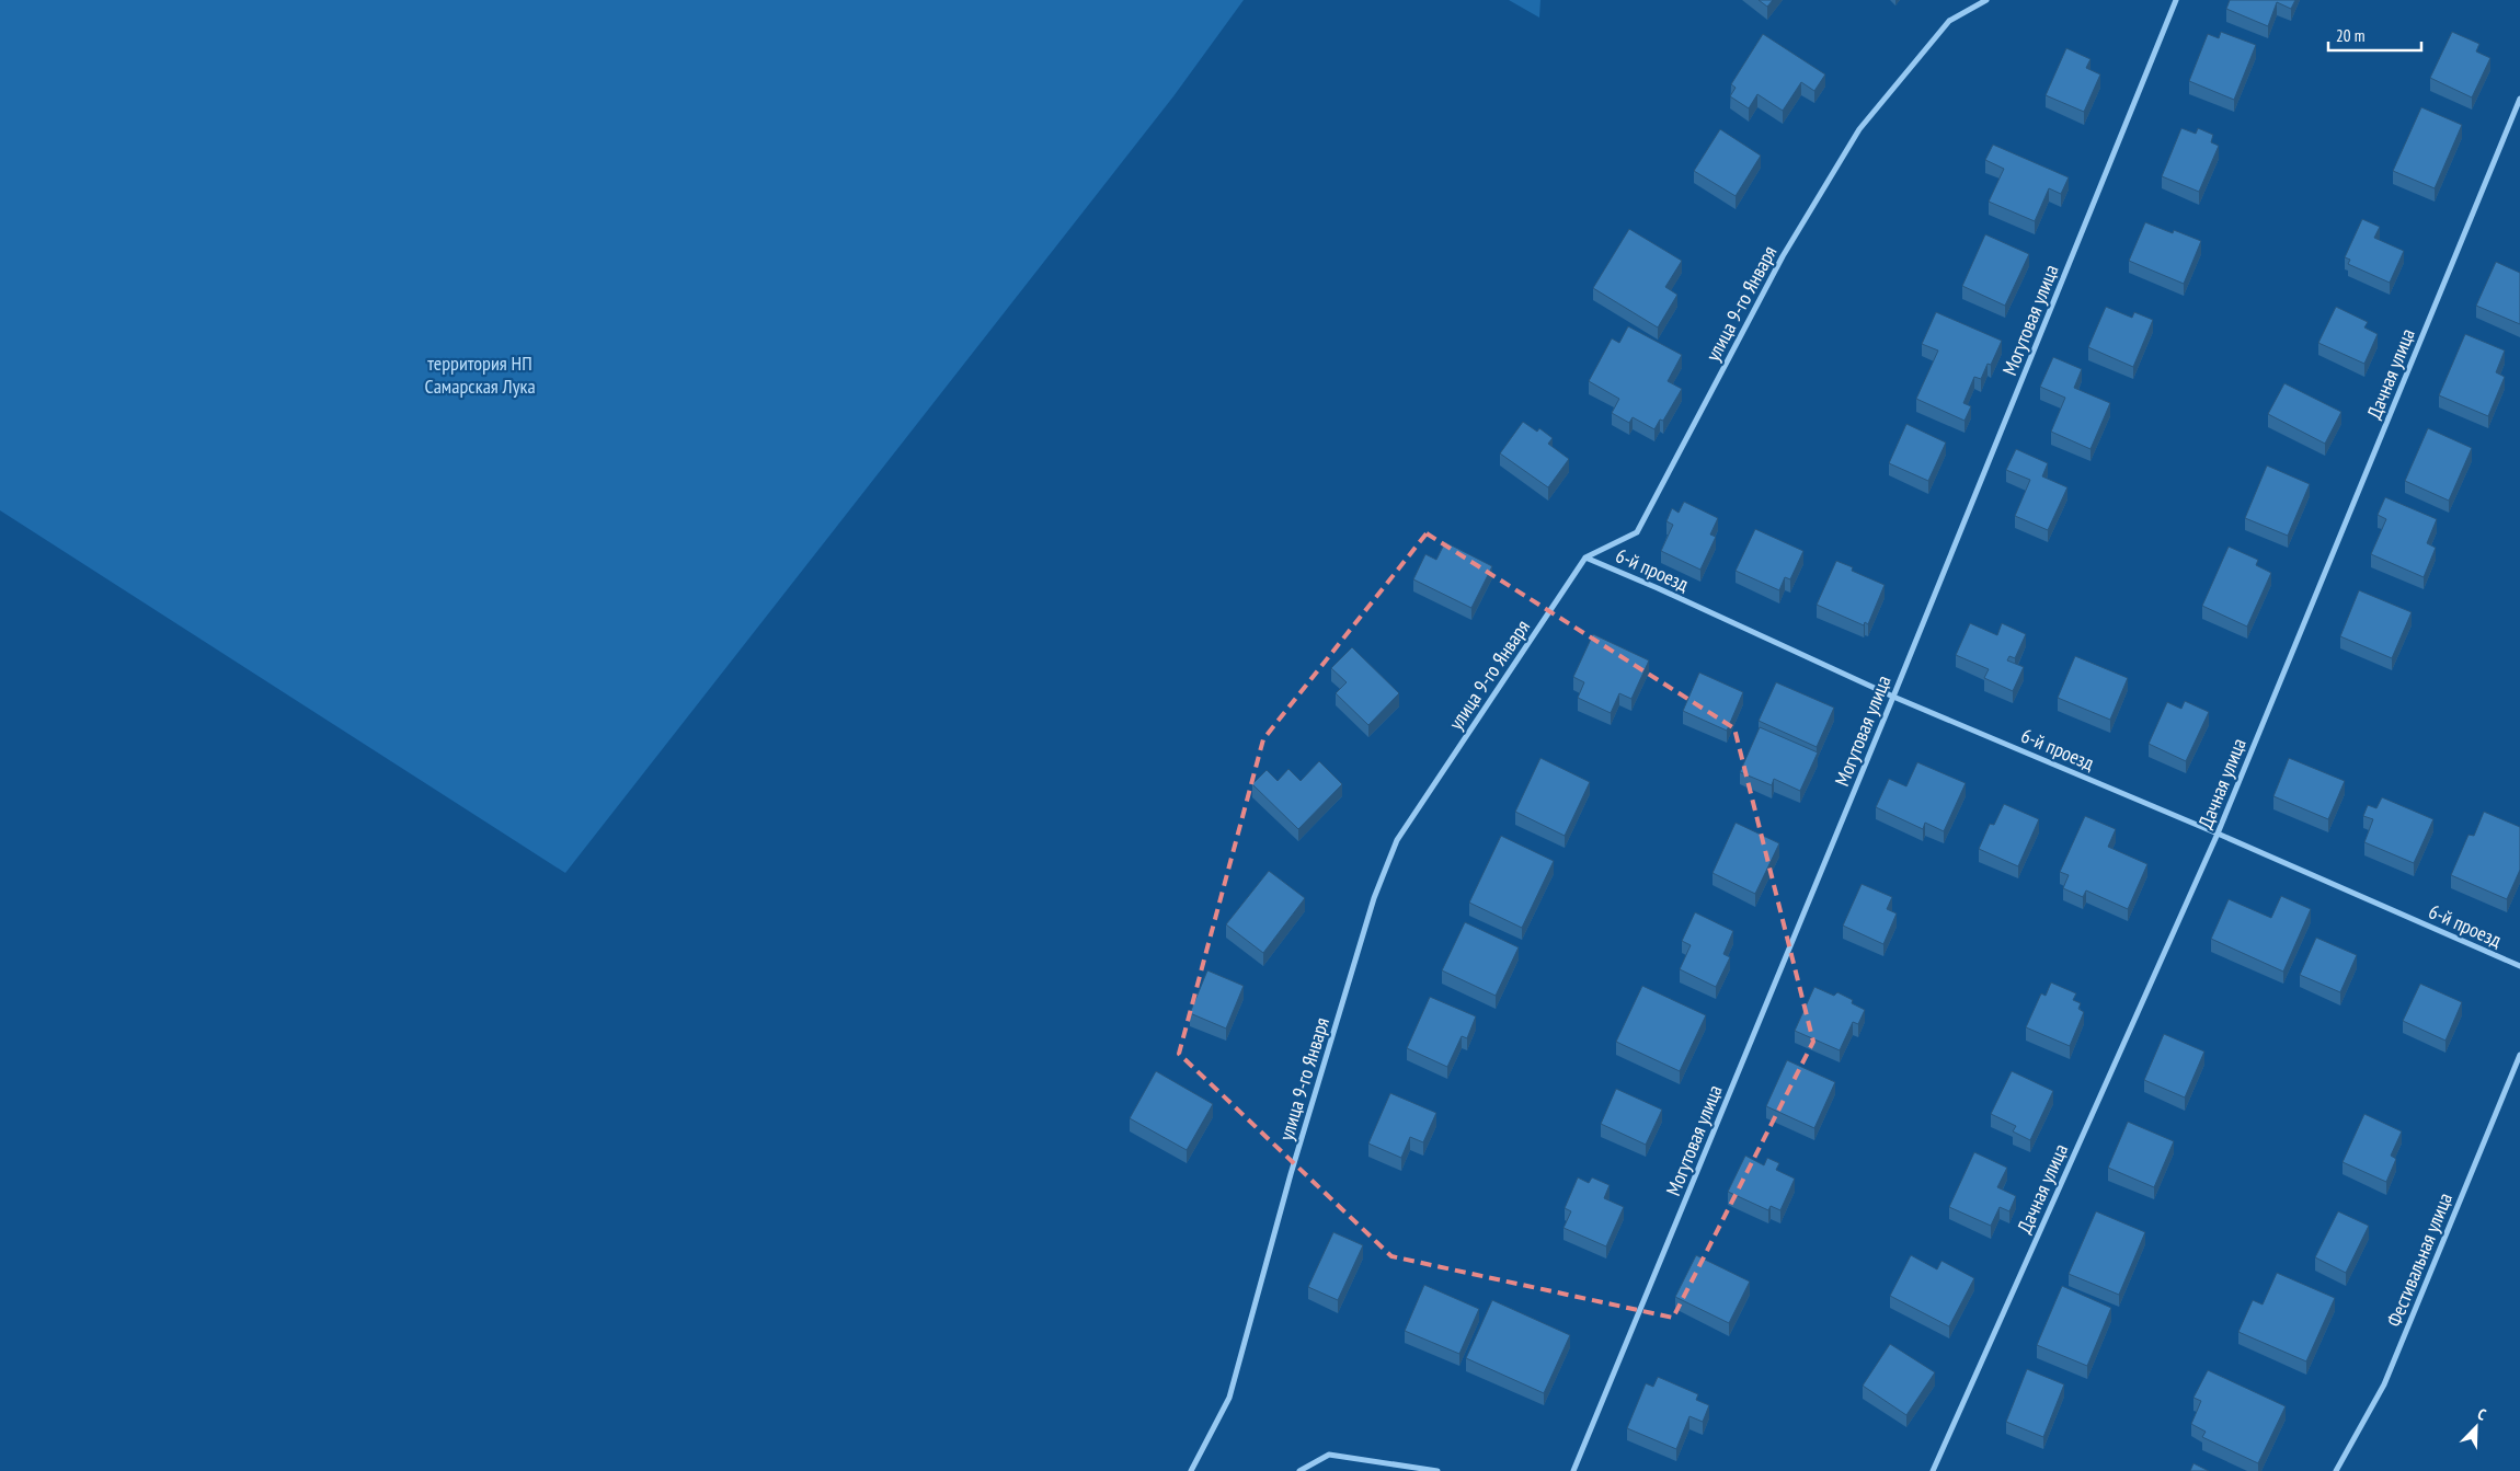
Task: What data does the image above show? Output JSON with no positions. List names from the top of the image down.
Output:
{
  "streets": {
    "street": [
      "улица 9-го Января",
      "Могутовая улица",
      "Дачная улица",
      "6-й проезд",
      "Фестивальная улица"
    ]
  },
  "crossings": [
    ["улица 9-го Января", "6-й проезд"],
    ["Могутовая улица", "6-й проезд"],
    ["Дачная улица", "6-й проезд"]
  ],
  "parks": ["территория НП Самарская Лука"],
  "scale_bar": "20 m",
  "north": "top right"
}
